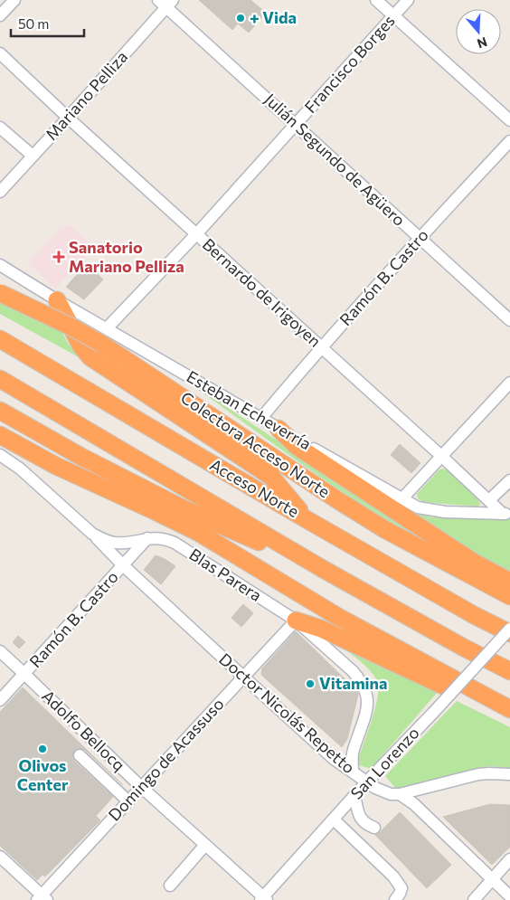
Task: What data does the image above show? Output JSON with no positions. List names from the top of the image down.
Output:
{
  "streets": {
    "highway": ["Colectora Acceso Norte", "Acceso Norte"],
    "street": [
      "Francisco Borges",
      "Mariano Pelliza",
      "Julián Segundo de Agüero",
      "Ramón B. Castro",
      "Bernardo de Irigoyen",
      "Esteban Echeverría",
      "Blas Parera",
      "Doctor Nicolás Repetto",
      "Adolfo Bellocq",
      "Domingo de Acassuso",
      "San Lorenzo"
    ]
  },
  "crossings": [
    ["Francisco Borges", "Julián Segundo de Agüero"],
    ["Francisco Borges", "Bernardo de Irigoyen"],
    ["Francisco Borges", "Esteban Echeverría"],
    ["Francisco Borges", "Colectora Acceso Norte"],
    ["Mariano Pelliza", "Julián Segundo de Agüero"],
    ["Mariano Pelliza", "Bernardo de Irigoyen"],
    ["Julián Segundo de Agüero", "Ramón B. Castro"],
    ["Ramón B. Castro", "Bernardo de Irigoyen"],
    ["Ramón B. Castro", "Esteban Echeverría"],
    ["Ramón B. Castro", "Blas Parera"],
    ["Ramón B. Castro", "Doctor Nicolás Repetto"],
    ["Ramón B. Castro", "Adolfo Bellocq"],
    ["Bernardo de Irigoyen", "Esteban Echeverría"],
    ["Esteban Echeverría", "Colectora Acceso Norte"],
    ["Blas Parera", "Doctor Nicolás Repetto"],
    ["Blas Parera", "Domingo de Acassuso"],
    ["Doctor Nicolás Repetto", "Domingo de Acassuso"],
    ["Doctor Nicolás Repetto", "San Lorenzo"],
    ["Adolfo Bellocq", "Domingo de Acassuso"],
    ["Adolfo Bellocq", "San Lorenzo"]
  ],
  "places": {
    "other": ["+ Vida", "Vitamina", "Olivos Center"],
    "health": ["Sanatorio Mariano Pelliza"]
  },
  "scale_bar": "50 m",
  "north": "bottom"
}
